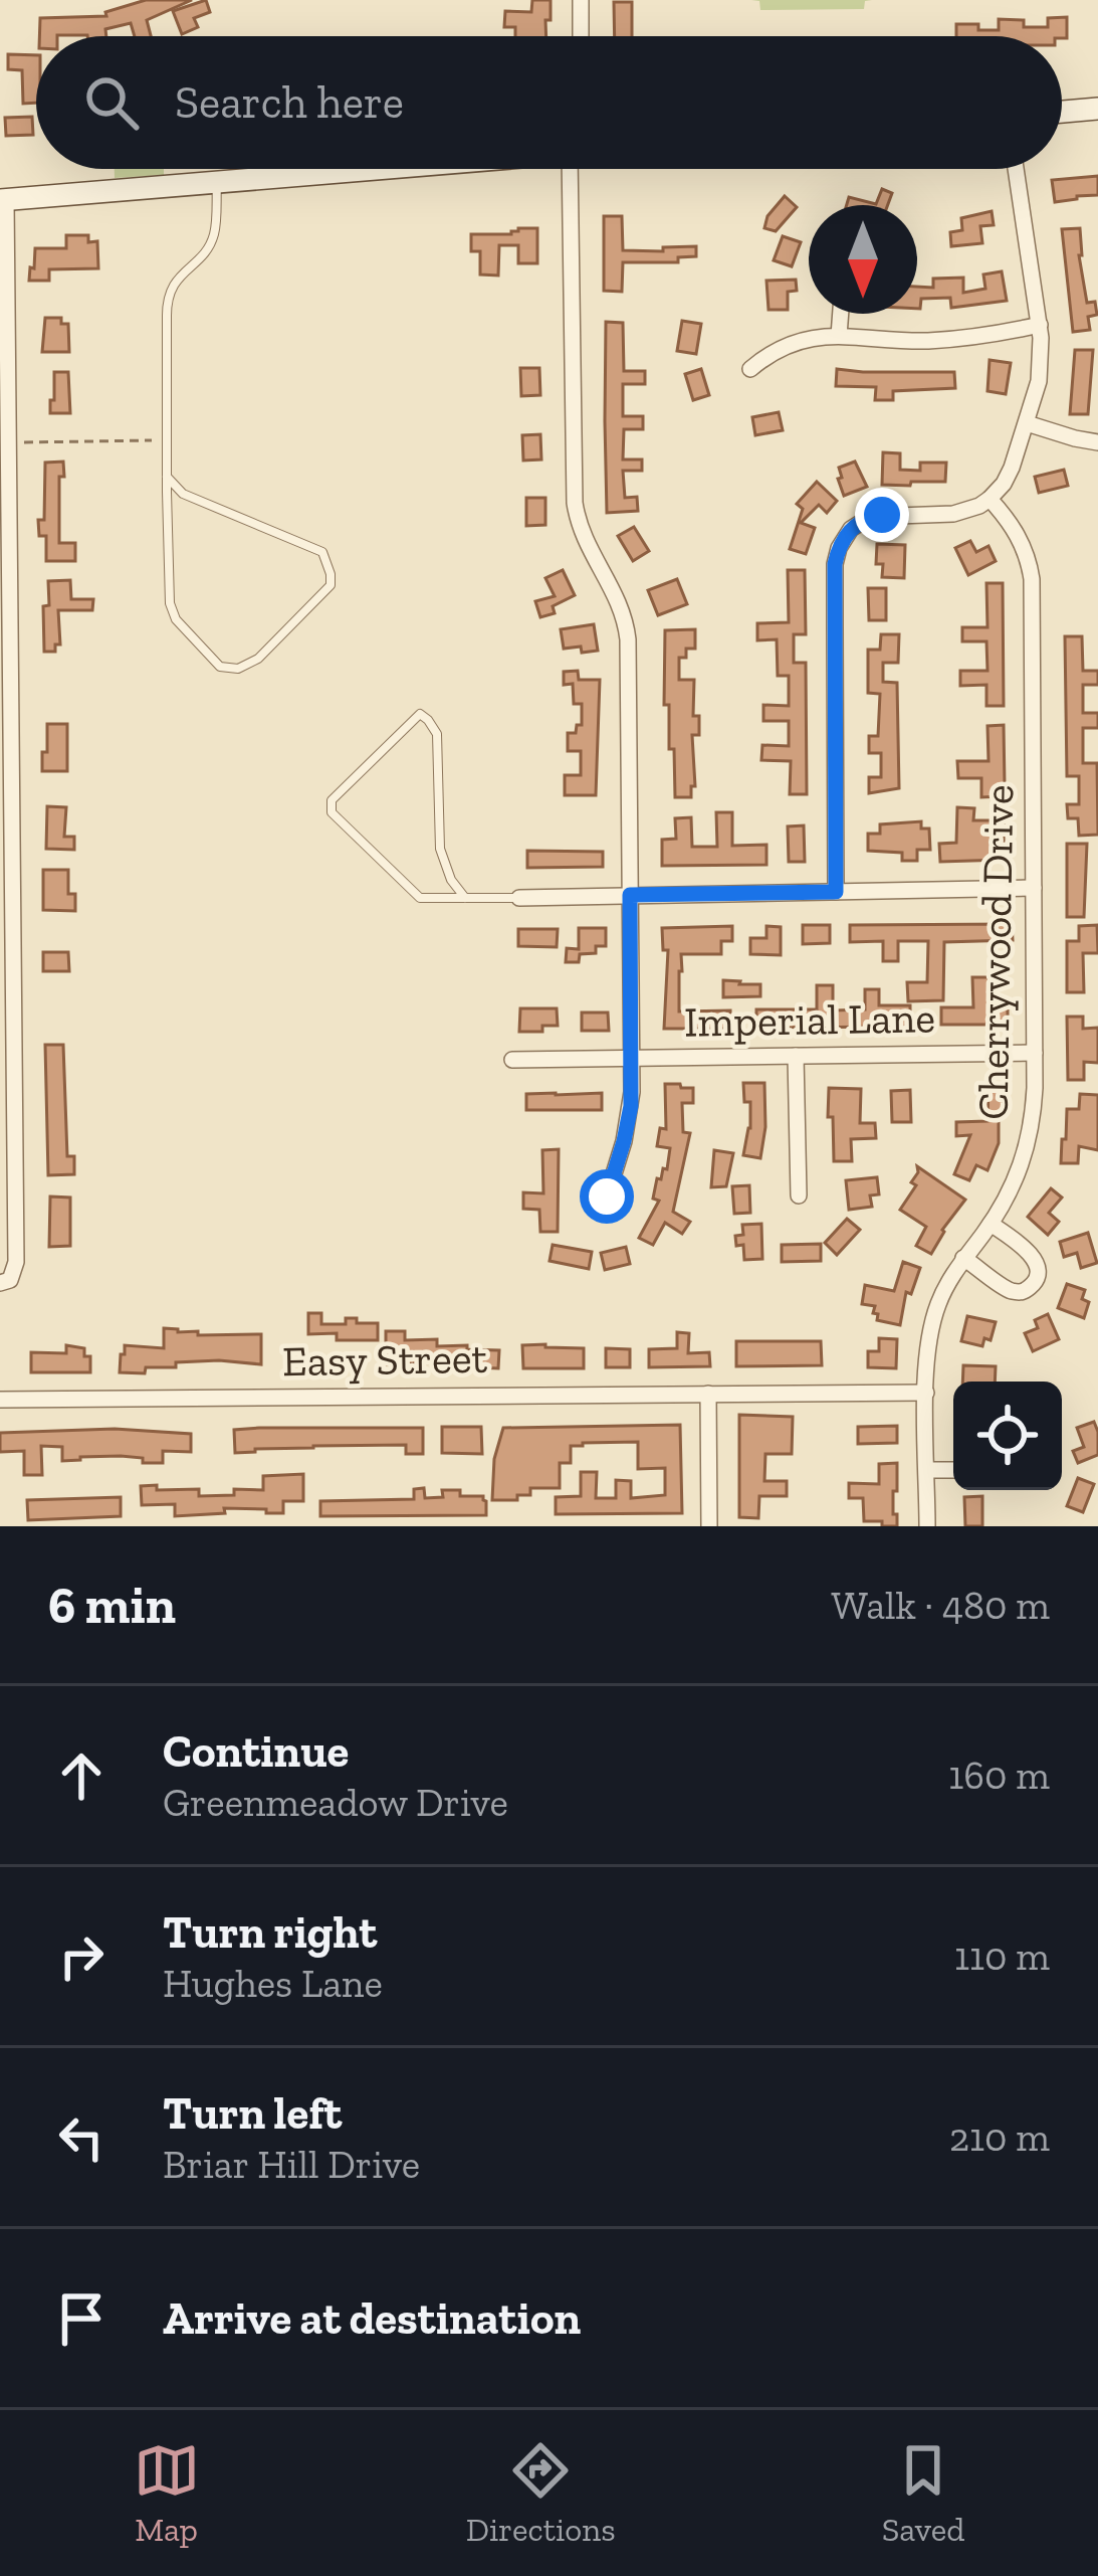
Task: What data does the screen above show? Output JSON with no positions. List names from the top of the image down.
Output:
{
  "streets": {
    "street": ["Cherrywood Drive", "Imperial Lane", "Easy Street"]
  },
  "crossings": [
    ["Cherrywood Drive", "Imperial Lane"],
    ["Cherrywood Drive", "Easy Street"]
  ],
  "north": "bottom",
  "page": {
    "search": "Search here",
    "heading": ["6 min", "Walk · 480 m"],
    "list": [
      ["Continue", "Greenmeadow Drive", "160 m"],
      ["Turn right", "Hughes Lane", "110 m"],
      ["Turn left", "Briar Hill Drive", "210 m"],
      "Arrive at destination"
    ],
    "nav": ["Map", "Directions", "Saved"]
  }
}
